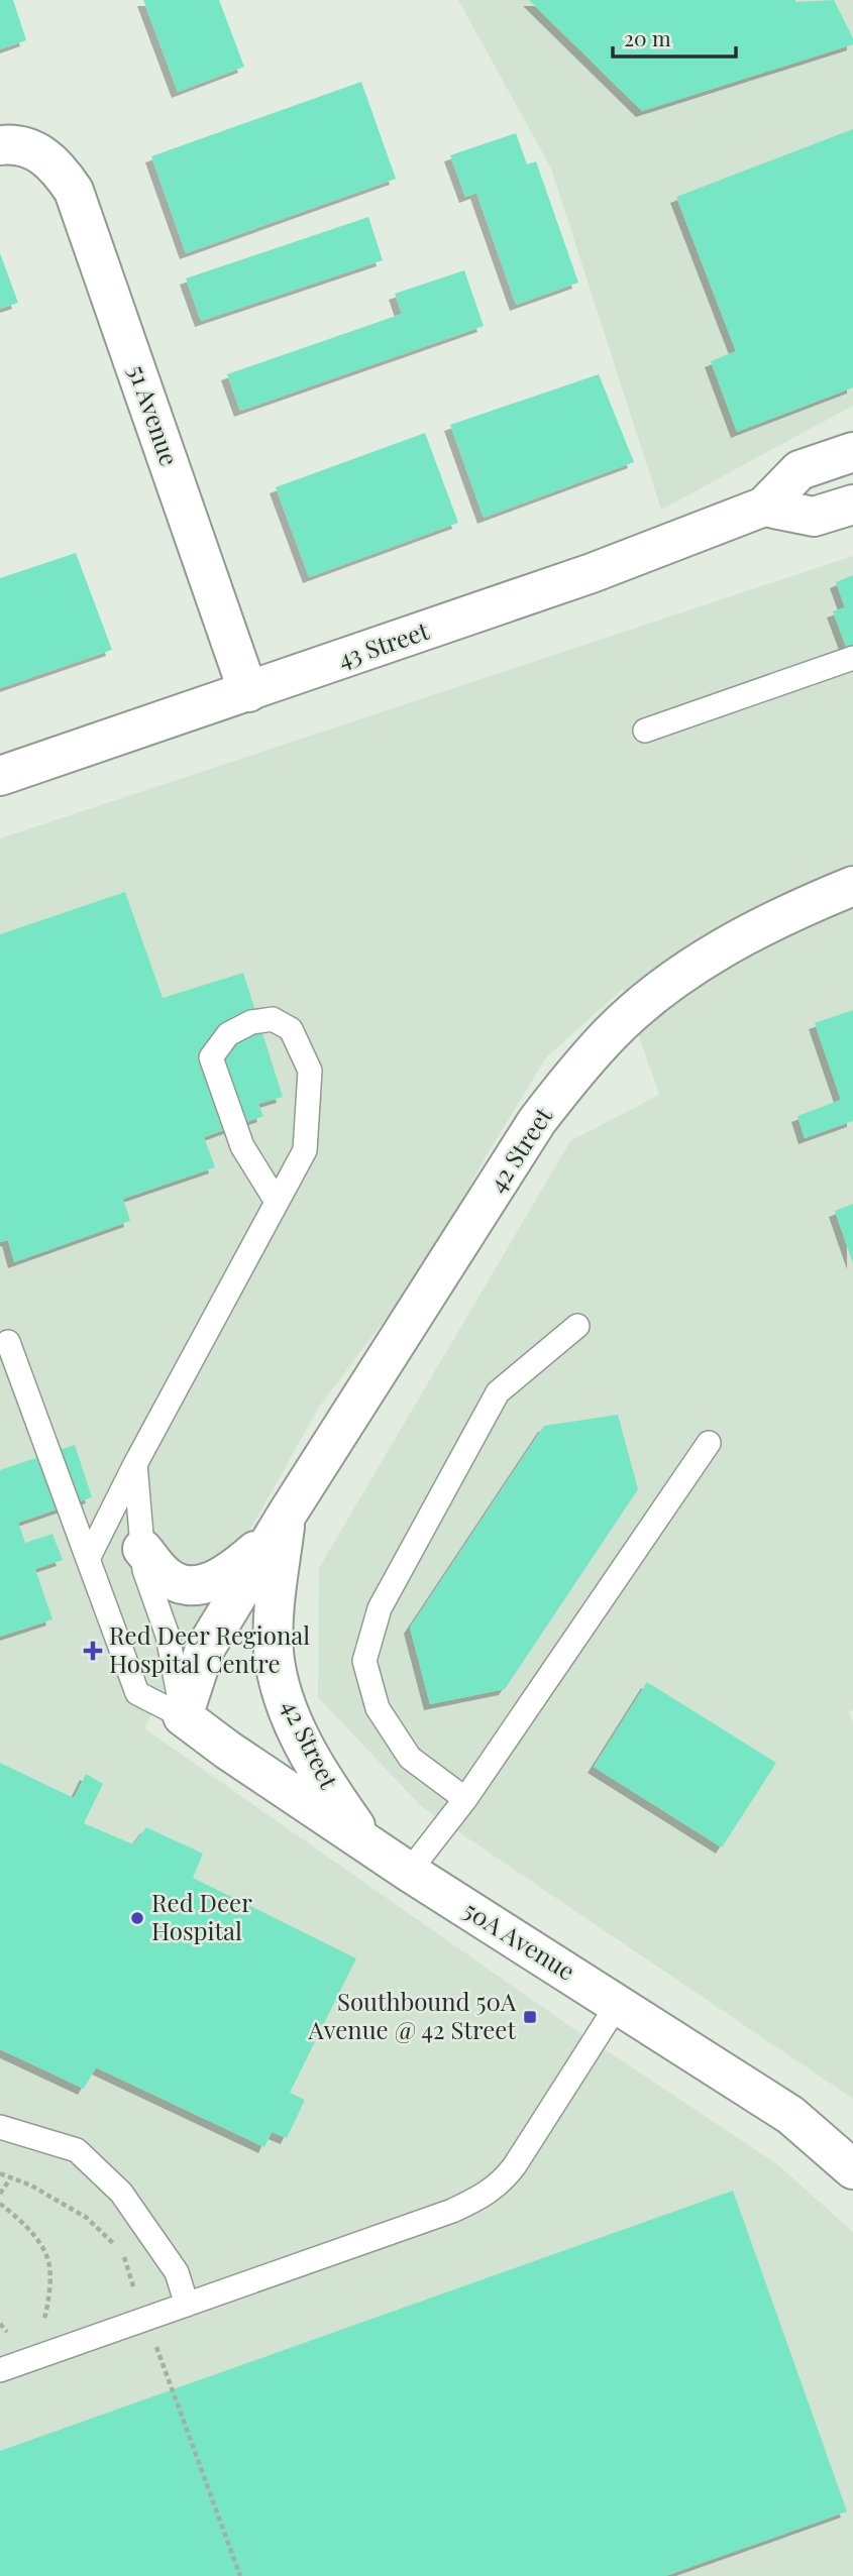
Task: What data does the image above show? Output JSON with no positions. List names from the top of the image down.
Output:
{
  "streets": {
    "street": [
      "51 Avenue",
      "43 Street",
      "42 Street",
      "50A Avenue"
    ]
  },
  "crossings": [
    ["51 Avenue", "43 Street"],
    ["42 Street", "50A Avenue"]
  ],
  "places": {
    "health": ["Red Deer Regional Hospital Centre"],
    "other": ["Red Deer Hospital"],
    "transit": ["Southbound 50A Avenue @ 42 Street"]
  },
  "scale_bar": "20 m"
}
